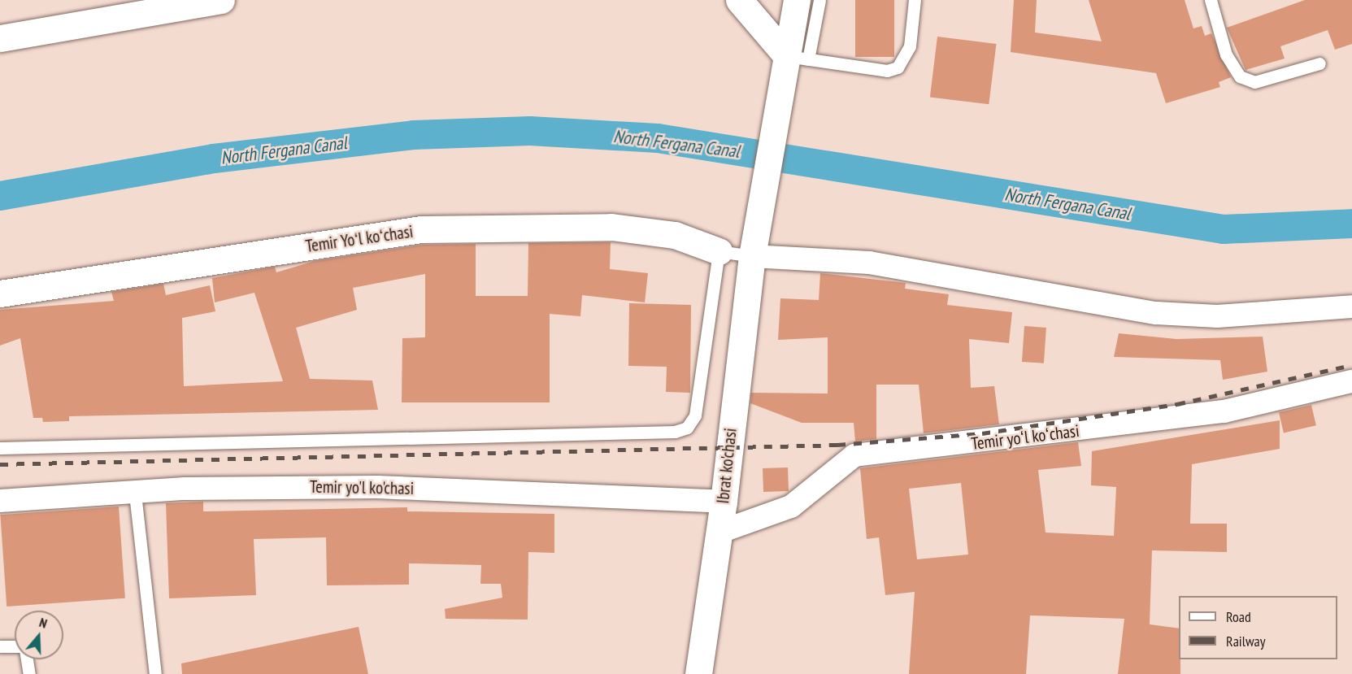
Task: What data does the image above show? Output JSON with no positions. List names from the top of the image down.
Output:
{
  "streets": {
    "main road": ["Temir Yoʻl koʻchasi", "Ibrat ko'chasi"],
    "street": ["Temir yoʻl koʻchasi", "Temir yo'l ko'chasi"]
  },
  "crossings": [
    ["Temir yoʻl koʻchasi", "Ibrat ko'chasi"],
    ["Ibrat ko'chasi", "Temir yo'l ko'chasi"]
  ],
  "water": ["North Fergana Canal"],
  "legend": ["Road", "Railway"],
  "north": "top"
}
